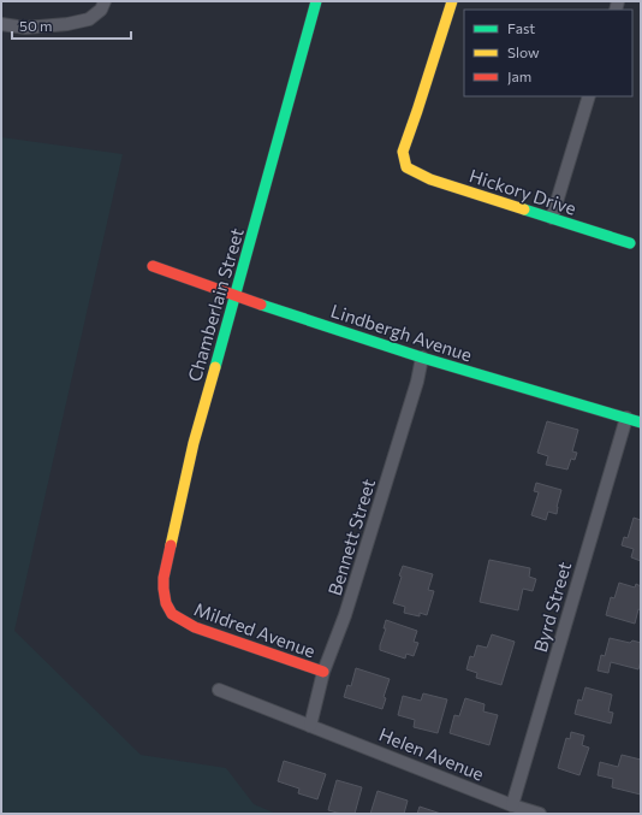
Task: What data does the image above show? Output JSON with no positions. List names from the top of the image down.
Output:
{
  "streets": {
    "street": [
      "Hickory Drive",
      "Chamberlain Street",
      "Lindbergh Avenue",
      "Bennett Street",
      "Byrd Street",
      "Mildred Avenue",
      "Helen Avenue"
    ]
  },
  "crossings": [
    ["Chamberlain Street", "Lindbergh Avenue"],
    ["Chamberlain Street", "Mildred Avenue"],
    ["Lindbergh Avenue", "Bennett Street"],
    ["Lindbergh Avenue", "Byrd Street"],
    ["Bennett Street", "Mildred Avenue"],
    ["Bennett Street", "Helen Avenue"],
    ["Byrd Street", "Helen Avenue"]
  ],
  "legend": ["Fast", "Slow", "Jam"],
  "scale_bar": "50 m"
}
